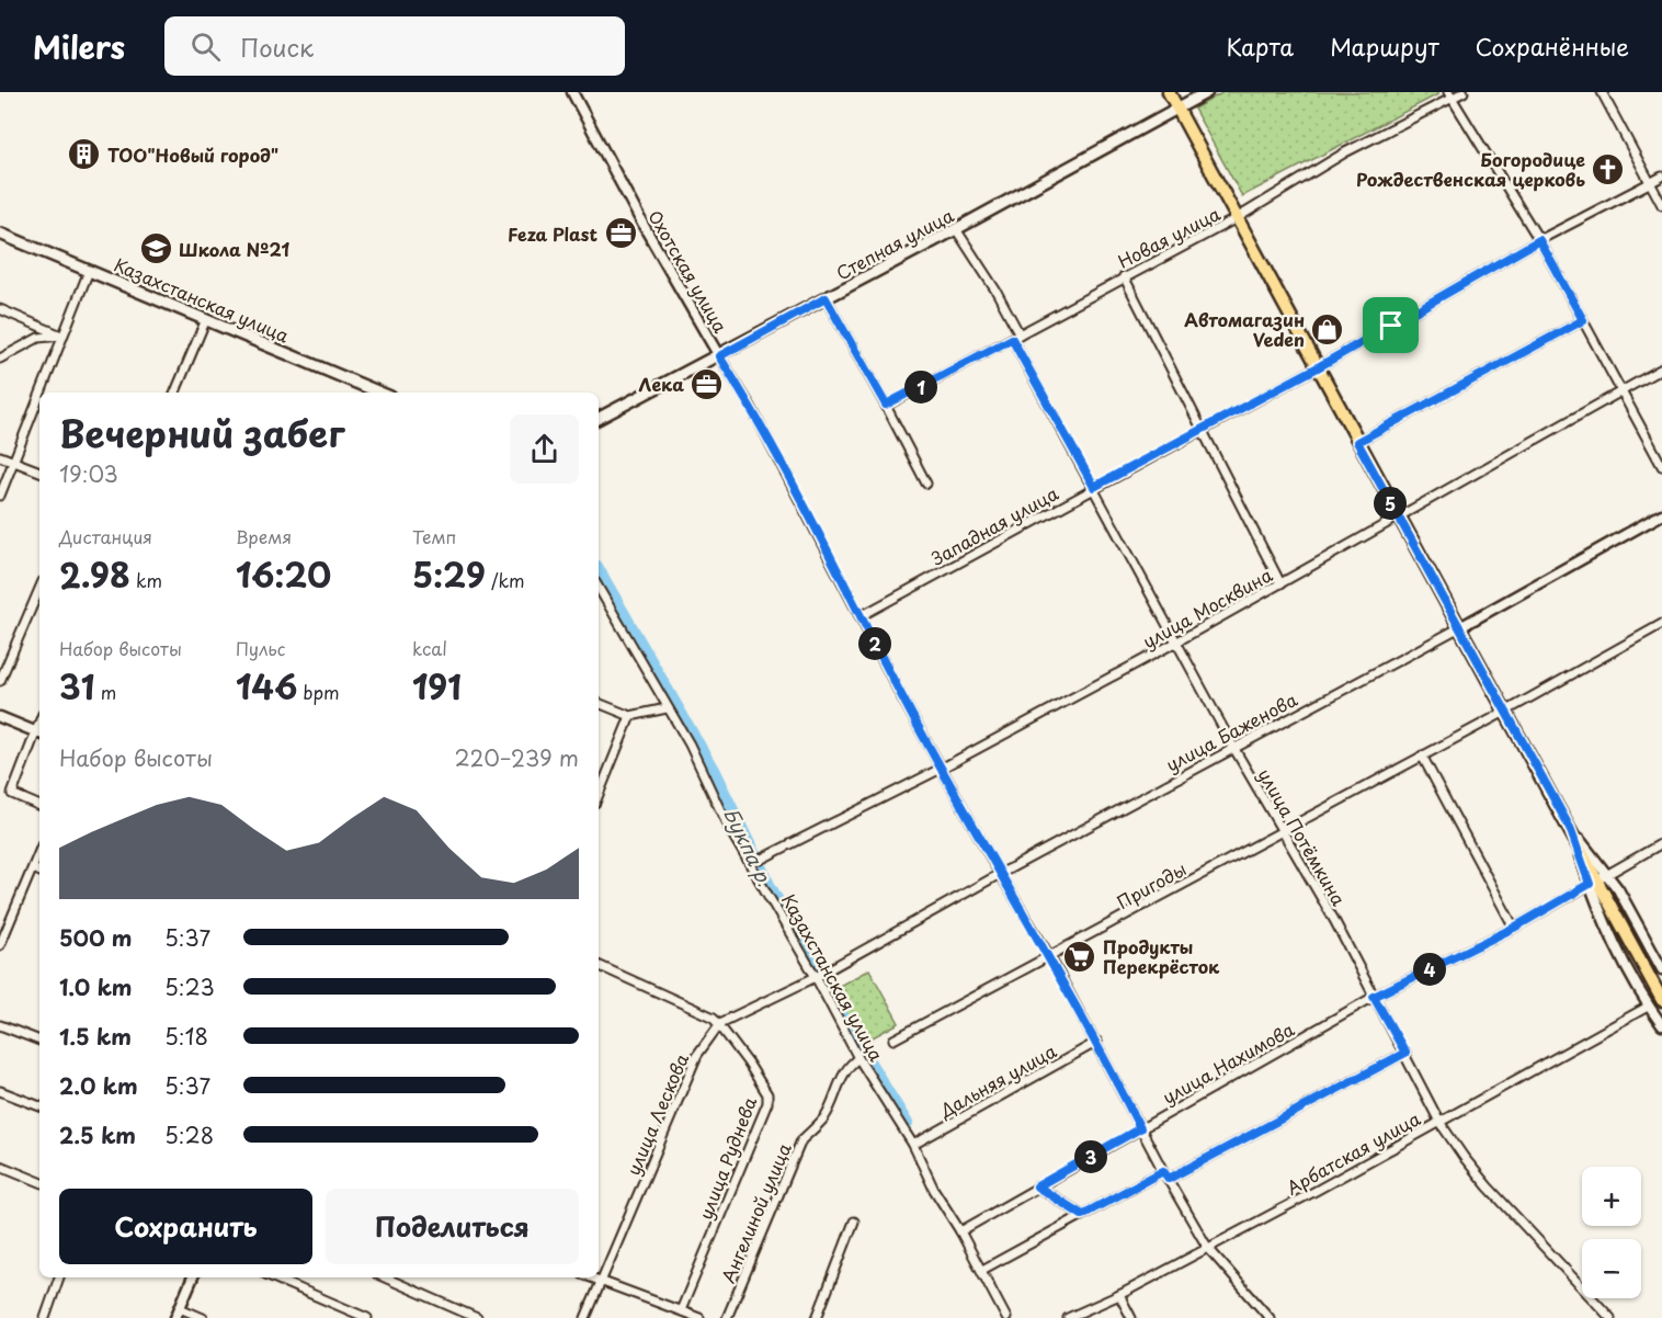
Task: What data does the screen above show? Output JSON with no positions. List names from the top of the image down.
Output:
{
  "streets": {
    "main road": ["Степная улица", "Казахстанская улица"],
    "street": [
      "Новая улица",
      "Охотская улица",
      "Западная улица",
      "улица Москвина",
      "улица Баженова",
      "улица Потёмкина",
      "Пригоды",
      "улица Нахимова",
      "Дальняя улица",
      "улица Лескова",
      "Арбатская улица",
      "улица Руднева",
      "Ангелиной улица"
    ]
  },
  "crossings": [
    ["Новая улица", "улица Потёмкина"],
    ["Степная улица", "Охотская улица"],
    ["Степная улица", "улица Потёмкина"],
    ["Охотская улица", "Западная улица"],
    ["Охотская улица", "улица Москвина"],
    ["Охотская улица", "улица Баженова"],
    ["Охотская улица", "Пригоды"],
    ["Охотская улица", "улица Нахимова"],
    ["Охотская улица", "Дальняя улица"],
    ["Охотская улица", "Арбатская улица"],
    ["Казахстанская улица", "улица Баженова"],
    ["Казахстанская улица", "улица Нахимова"],
    ["Казахстанская улица", "Дальняя улица"],
    ["Казахстанская улица", "улица Лескова"],
    ["Казахстанская улица", "Ангелиной улица"],
    ["Западная улица", "улица Потёмкина"],
    ["улица Москвина", "улица Потёмкина"],
    ["улица Баженова", "улица Потёмкина"],
    ["улица Баженова", "улица Лескова"],
    ["улица Потёмкина", "Пригоды"],
    ["улица Потёмкина", "улица Нахимова"],
    ["улица Потёмкина", "Арбатская улица"],
    ["улица Лескова", "улица Руднева"]
  ],
  "water": ["Букпа р."],
  "places": {
    "building": ["ТОО\"Новый город\""],
    "church": ["Богородице Рождественская церковь"],
    "office": ["Feza Plast", "Лека"],
    "school or university": ["Школа №21"],
    "shop": ["Автомагазин Veden"],
    "supermarket": ["Продукты Перекрёсток"]
  },
  "page": {
    "header": "Milers",
    "search": "Поиск",
    "nav": ["Карта", "Маршрут", "Сохранённые"],
    "pins": [
      "1",
      "5",
      "2",
      "4",
      "3"
    ],
    "heading": ["Вечерний забег", "19:03"],
    "stats": [
      ["Дистанция", "2.98 km"],
      ["Время", "16:20"],
      ["Темп", "5:29 /km"],
      ["Набор высоты", "31 m"],
      ["Пульс", "146 bpm"],
      ["kcal", "191"]
    ],
    "chart": ["Набор высоты", "220–239 m"],
    "list": [
      {
        "name": "500 m",
        "note": "5:37"
      },
      {
        "name": "1.0 km",
        "note": "5:23"
      },
      {
        "name": "1.5 km",
        "note": "5:18"
      },
      {
        "name": "2.0 km",
        "note": "5:37"
      },
      {
        "name": "2.5 km",
        "note": "5:28"
      }
    ],
    "map_buttons": ["+", "−"],
    "buttons": ["Сохранить", "Поделиться"]
  }
}
